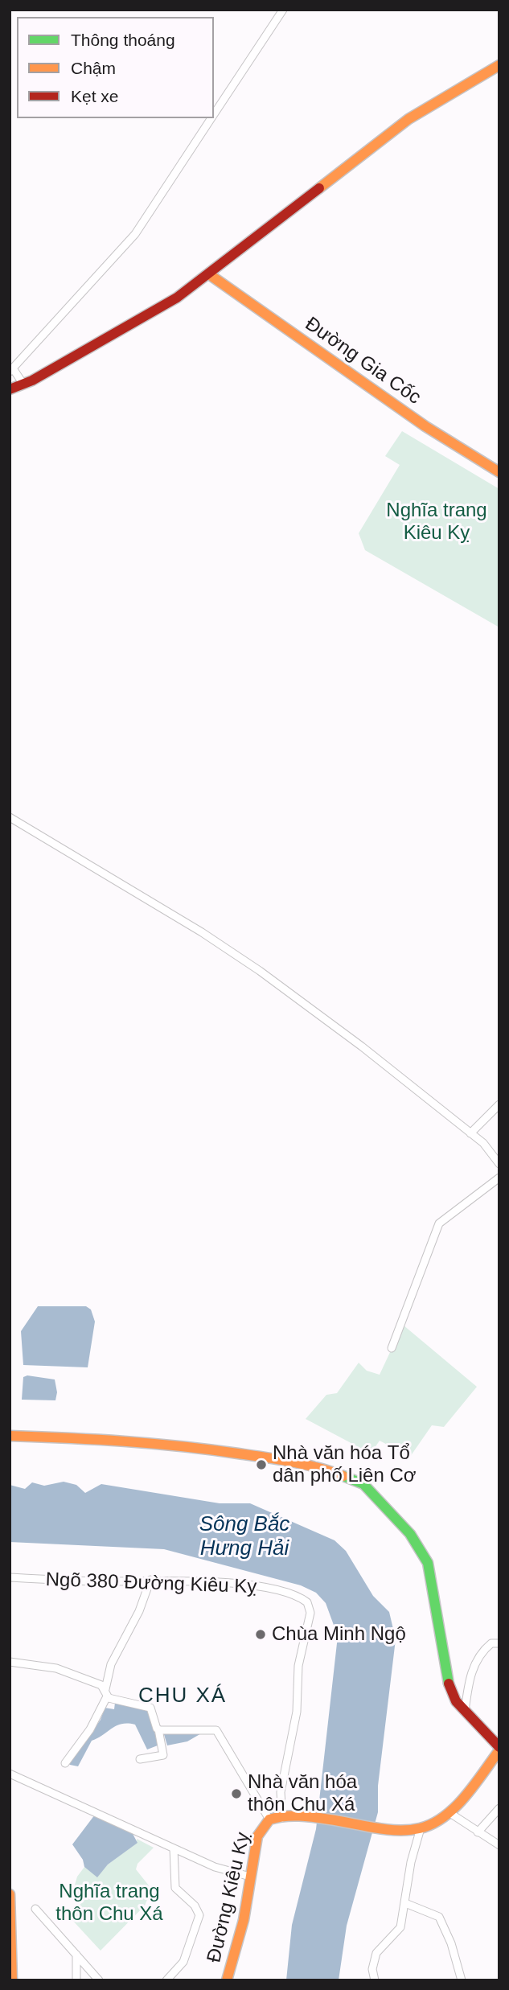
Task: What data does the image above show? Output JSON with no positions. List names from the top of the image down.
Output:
{
  "streets": {
    "street": ["Đường Gia Cốc", "Ngõ 380 Đường Kiêu Kỵ", "Đường Kiêu Kỵ"]
  },
  "crossings": [
    ["Ngõ 380 Đường Kiêu Kỵ", "Đường Kiêu Kỵ"]
  ],
  "districts": ["CHU XÁ"],
  "water": ["Sông Bắc Hưng Hải"],
  "parks": ["Nghĩa trang Kiêu Kỵ", "Nghĩa trang thôn Chu Xá"],
  "places": ["Nhà văn hóa Tổ dân phố Liên Cơ", "Chùa Minh Ngộ", "Nhà văn hóa thôn Chu Xá"],
  "legend": ["Thông thoáng", "Chậm", "Kẹt xe"]
}
